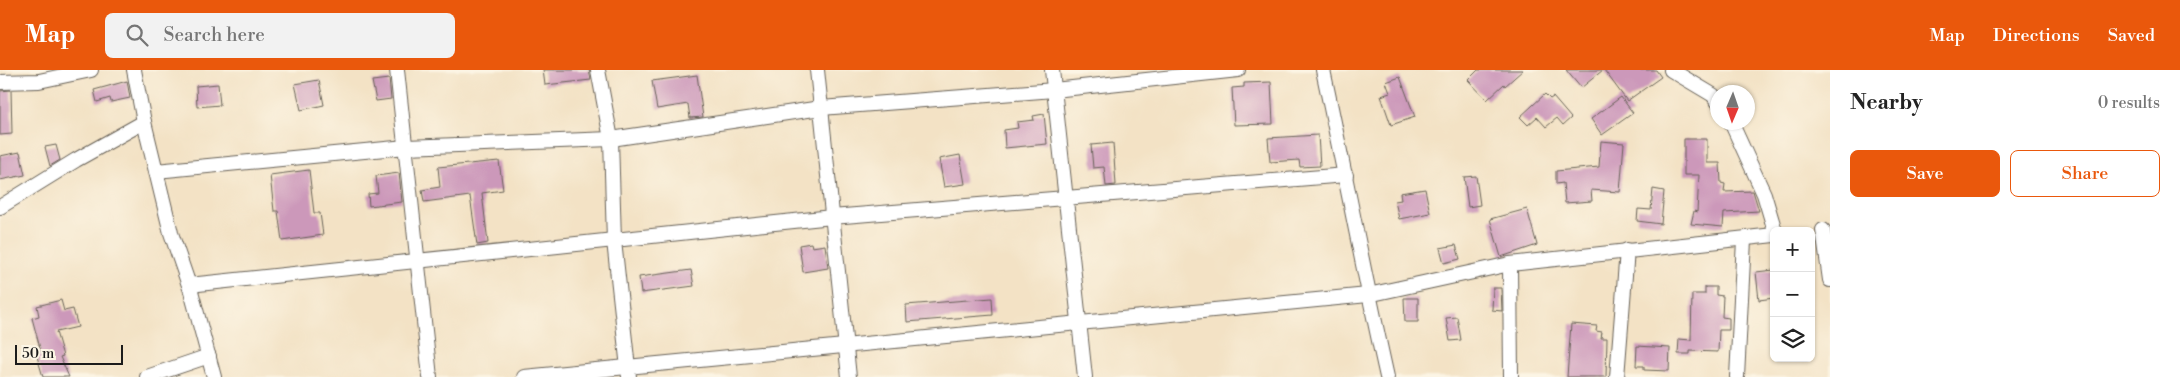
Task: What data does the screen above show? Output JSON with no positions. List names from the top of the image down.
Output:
{
  "scale_bar": "50 m",
  "north": "bottom",
  "page": {
    "header": "Map",
    "search": "Search here",
    "nav": ["Map", "Directions", "Saved"],
    "heading": ["Nearby", "0 results"],
    "buttons": ["Save", "Share"],
    "map_buttons": ["+", "−"],
    "scale": "50 m"
  }
}
